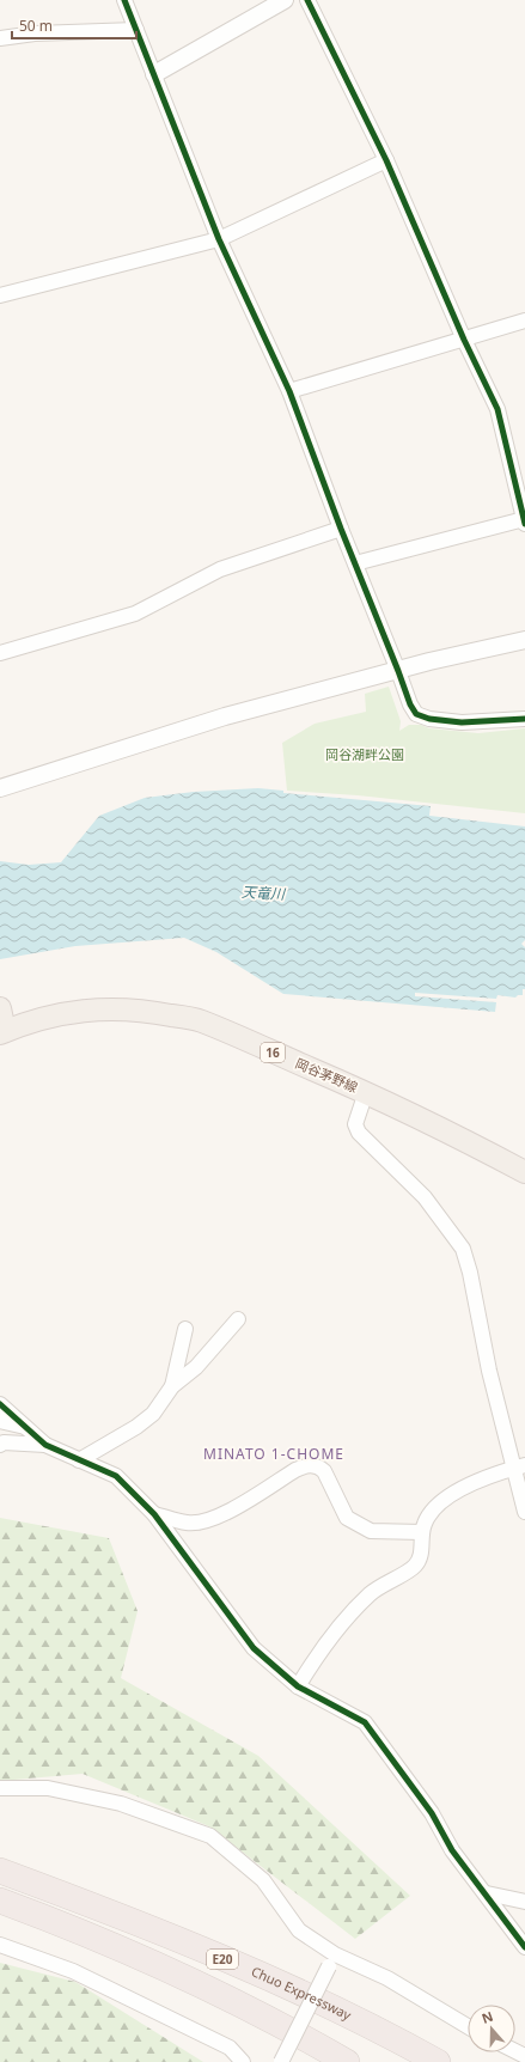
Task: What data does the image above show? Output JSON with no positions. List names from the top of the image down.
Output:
{
  "streets": {
    "highway": ["E20", "Chuo Expressway"],
    "main road": ["16", "岡谷茅野線"]
  },
  "districts": ["MINATO 1-CHOME"],
  "water": ["天竜川"],
  "parks": ["岡谷湖畔公園"],
  "scale_bar": "50 m",
  "north": "top"
}
